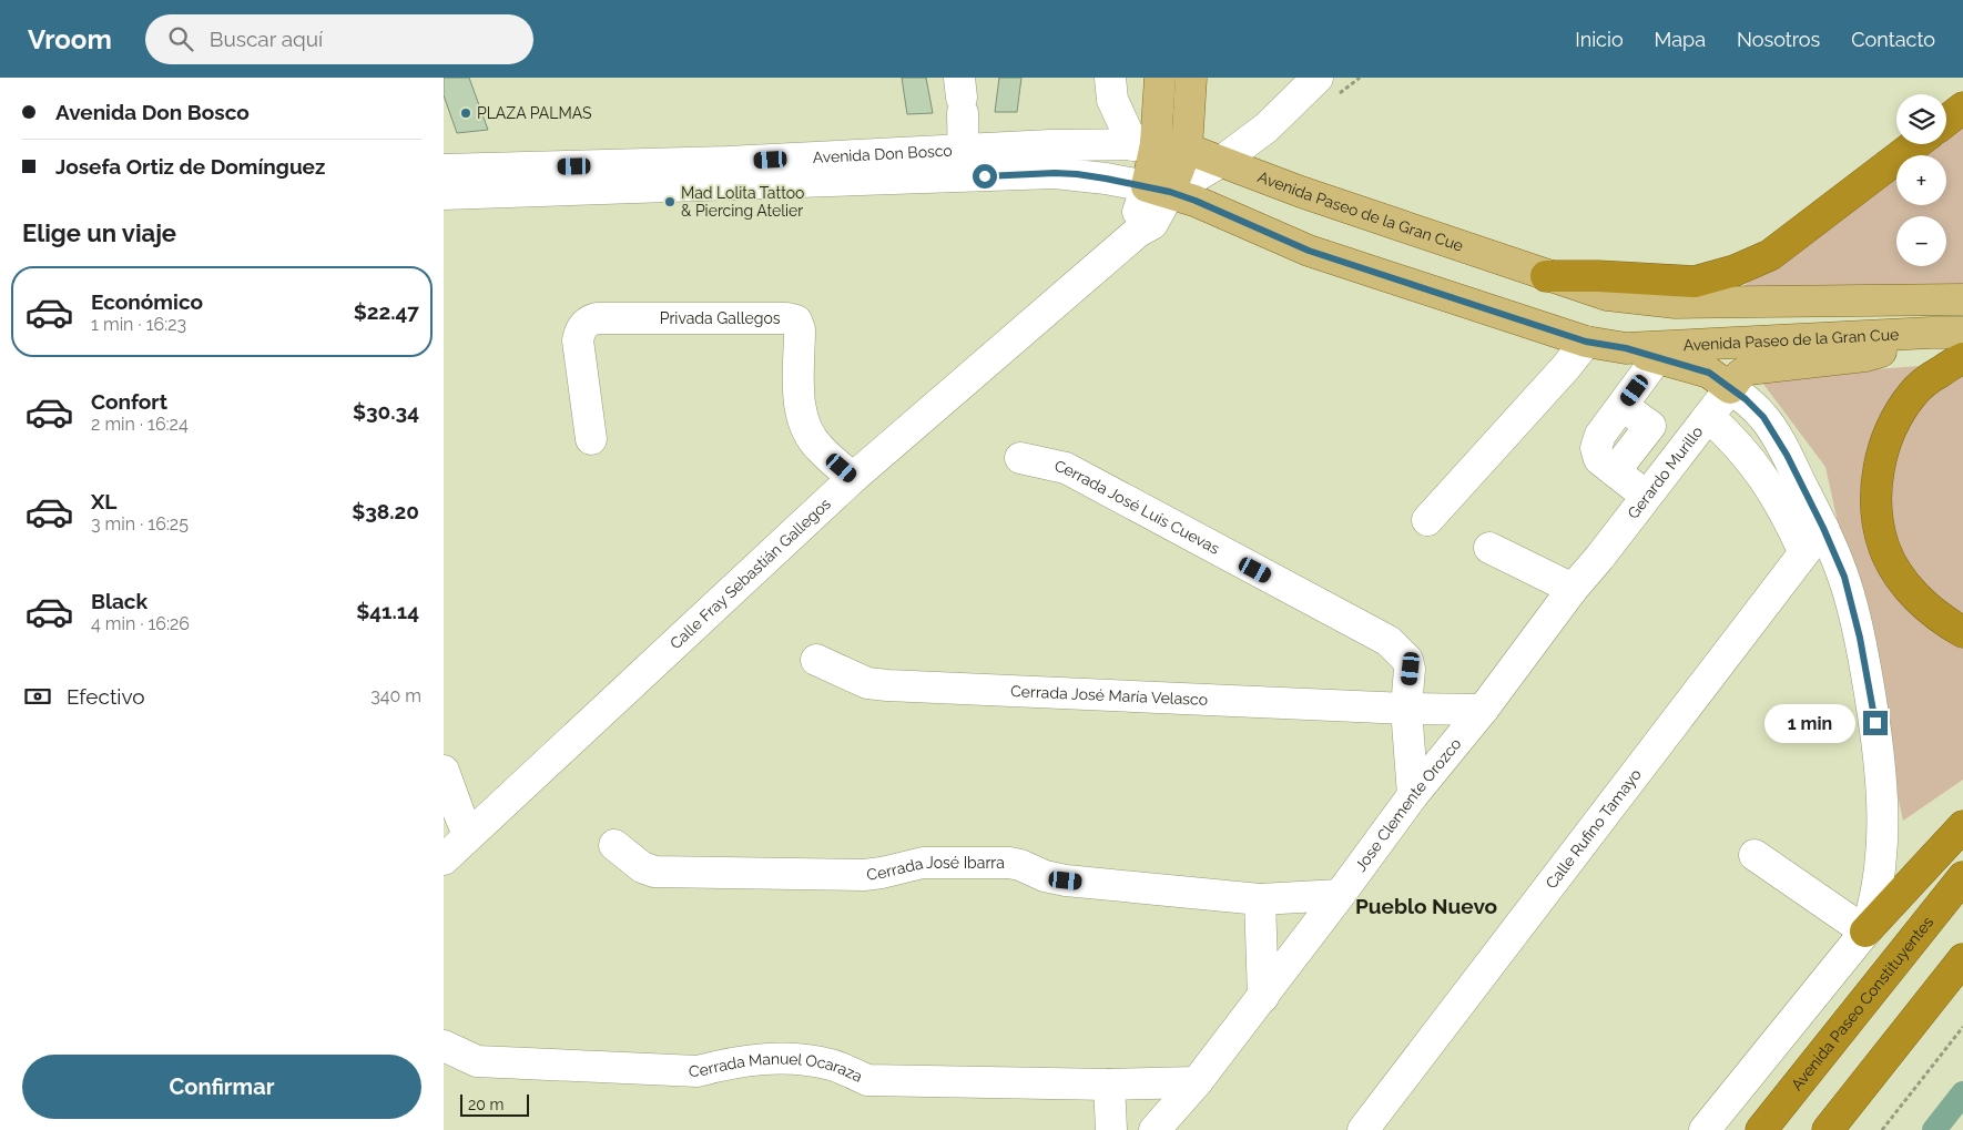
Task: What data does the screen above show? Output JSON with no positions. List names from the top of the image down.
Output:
{
  "streets": {
    "highway": ["Avenida Paseo Constituyentes"],
    "main road": ["Avenida Paseo de la Gran Cue"],
    "street": [
      "Avenida Don Bosco",
      "Privada Gallegos",
      "Gerardo Murillo",
      "Cerrada José Luis Cuevas",
      "Calle Fray Sebastián Gallegos",
      "Cerrada José María Velasco",
      "Jose Clemente Orozco",
      "Calle Rufino Tamayo",
      "Cerrada José Ibarra",
      "Cerrada Manuel Ocaraza"
    ]
  },
  "crossings": [
    ["Avenida Don Bosco", "Avenida Paseo de la Gran Cue"],
    ["Avenida Don Bosco", "Calle Fray Sebastián Gallegos"],
    ["Avenida Paseo de la Gran Cue", "Calle Fray Sebastián Gallegos"],
    ["Privada Gallegos", "Calle Fray Sebastián Gallegos"],
    ["Gerardo Murillo", "Jose Clemente Orozco"],
    ["Cerrada José Luis Cuevas", "Cerrada José María Velasco"],
    ["Cerrada José María Velasco", "Jose Clemente Orozco"],
    ["Jose Clemente Orozco", "Cerrada José Ibarra"],
    ["Jose Clemente Orozco", "Cerrada Manuel Ocaraza"]
  ],
  "districts": ["Pueblo Nuevo"],
  "places": ["PLAZA PALMAS", "Mad Lolita Tattoo & Piercing Atelier"],
  "scale_bar": "20 m",
  "page": {
    "header": "Vroom",
    "search": "Buscar aquí",
    "nav": [
      "Inicio",
      "Mapa",
      "Nosotros",
      "Contacto"
    ],
    "banner": ["Avenida Don Bosco", "Josefa Ortiz de Domínguez"],
    "map_buttons": ["+", "−"],
    "heading": "Elige un viaje",
    "list": [
      {
        "name": "Económico",
        "note": "1 min · 16:23",
        "value": "$22.47"
      },
      {
        "name": "Confort",
        "note": "2 min · 16:24",
        "value": "$30.34"
      },
      {
        "name": "XL",
        "note": "3 min · 16:25",
        "value": "$38.20"
      },
      {
        "name": "Black",
        "note": "4 min · 16:26",
        "value": "$41.14"
      }
    ],
    "pay": ["Efectivo", "340 m"],
    "bubble": "1 min",
    "buttons": "Confirmar",
    "scale": "20 m"
  }
}
